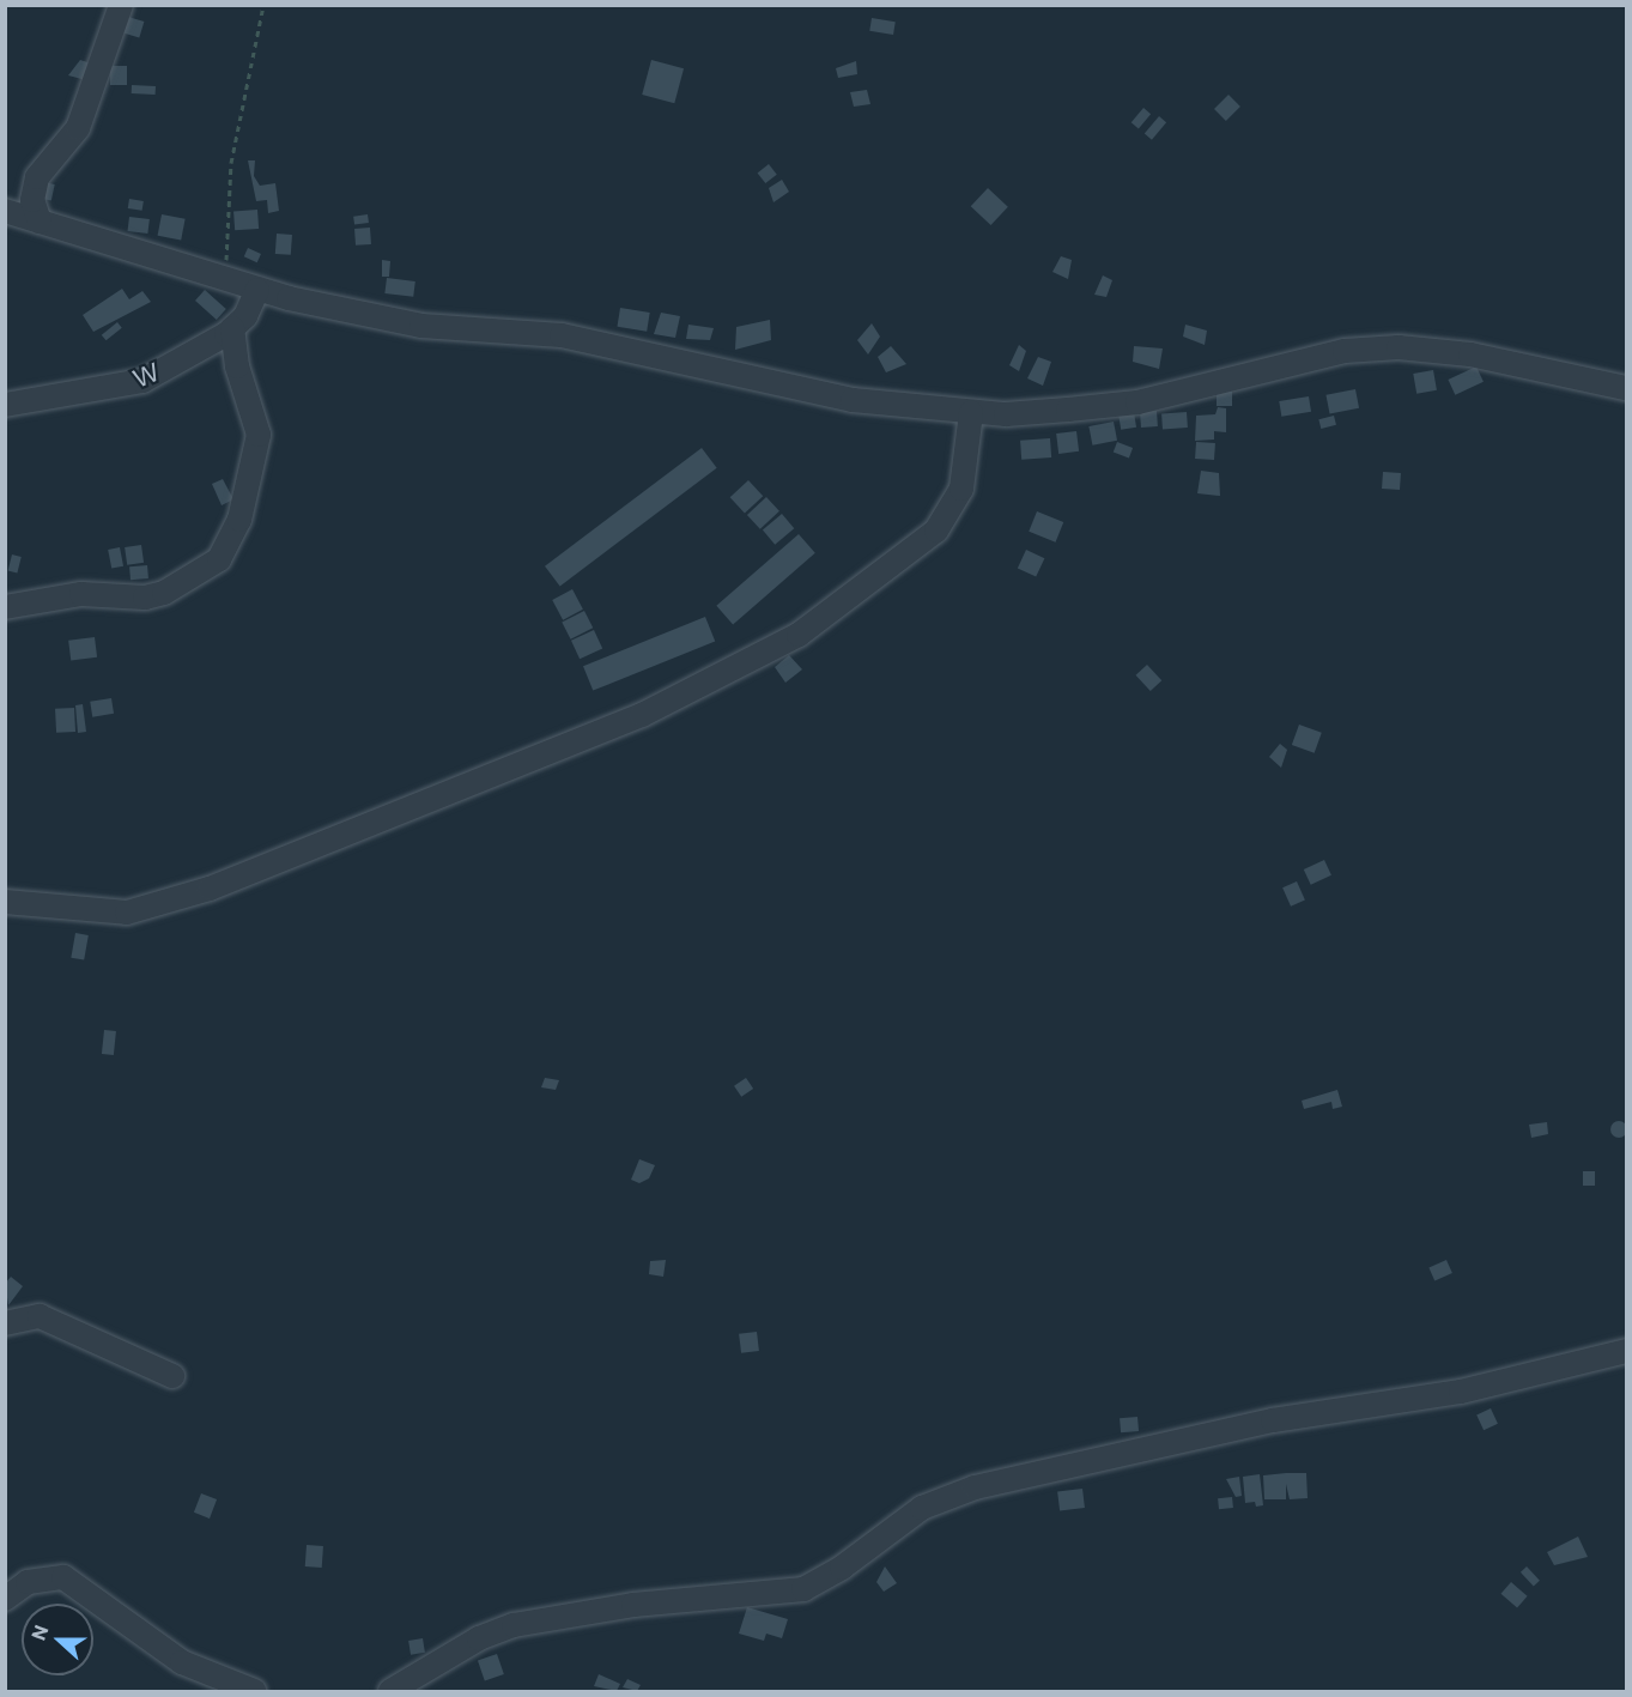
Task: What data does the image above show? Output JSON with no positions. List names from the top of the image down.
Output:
{
  "streets": {
    "street": ["W"]
  },
  "north": "left"
}
